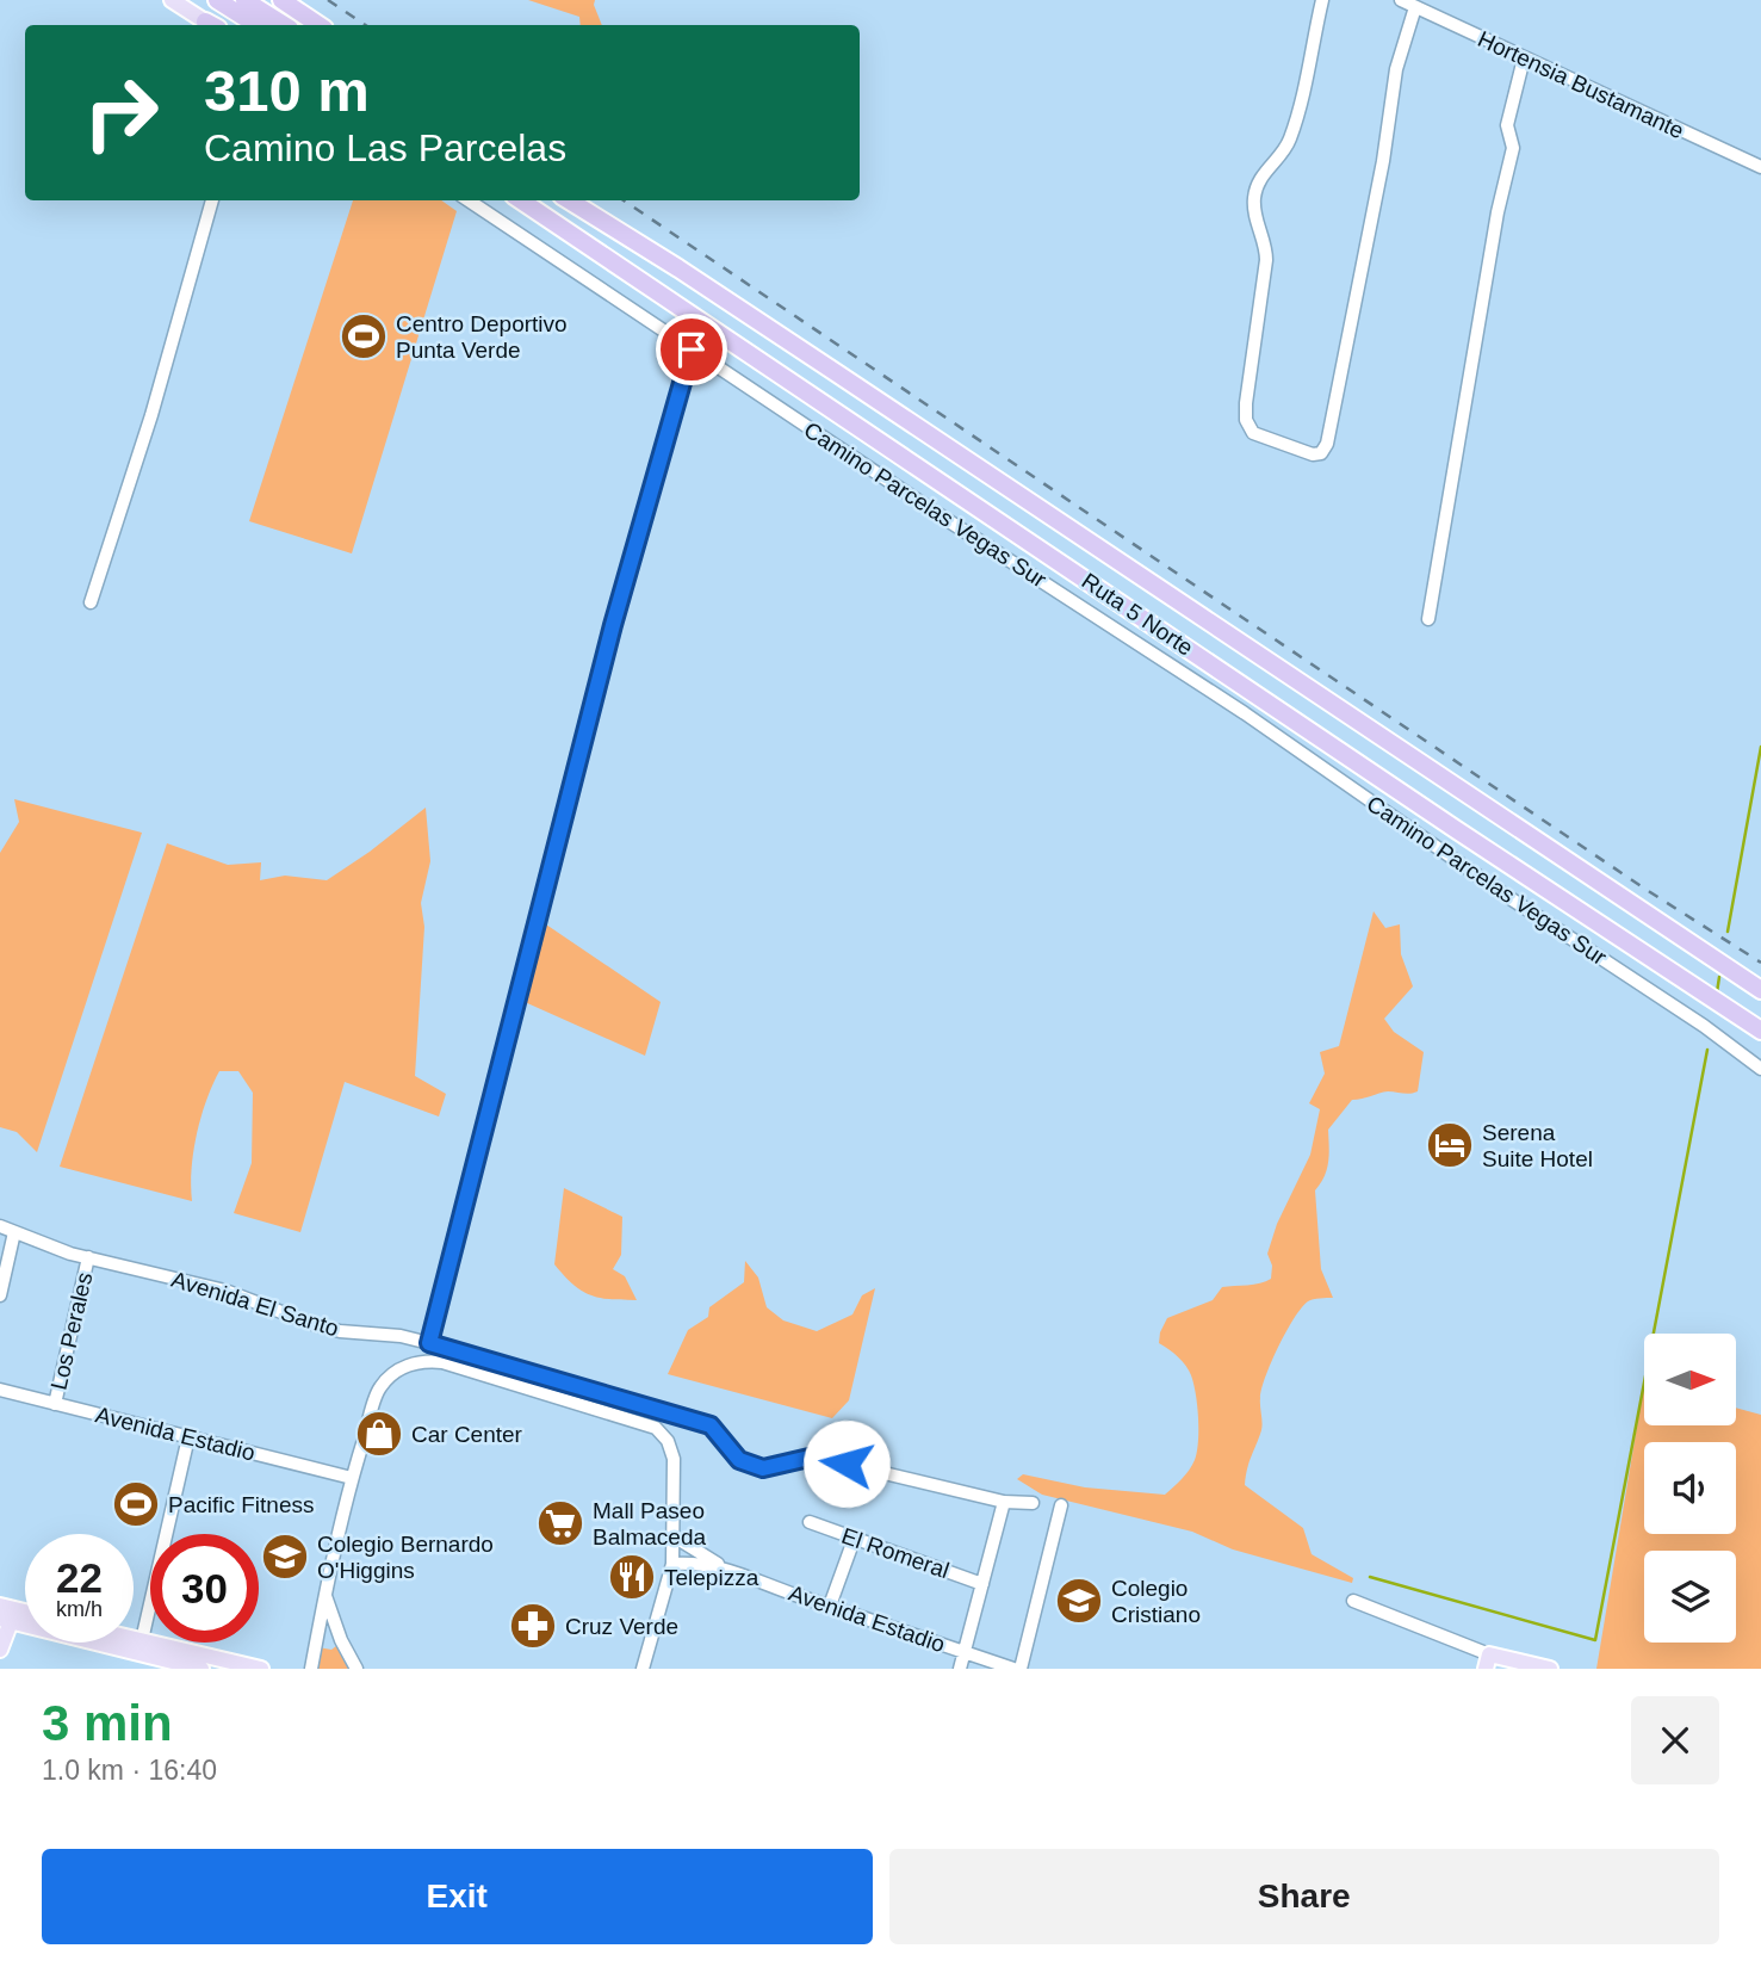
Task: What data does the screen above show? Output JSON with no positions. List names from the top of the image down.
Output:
{
  "streets": {
    "highway": ["Ruta 5 Norte"],
    "street": [
      "Hortensia Bustamante",
      "Camino Parcelas Vegas Sur",
      "Avenida El Santo",
      "Los Perales",
      "Avenida Estadio",
      "El Romeral"
    ]
  },
  "crossings": [
    ["Avenida El Santo", "Los Perales"],
    ["Los Perales", "Avenida Estadio"]
  ],
  "places": {
    "sports": ["Centro Deportivo Punta Verde", "Pacific Fitness"],
    "hotel": ["Serena Suite Hotel"],
    "shop": ["Car Center"],
    "supermarket": ["Mall Paseo Balmaceda"],
    "school or university": ["Colegio Bernardo O'Higgins", "Colegio Cristiano"],
    "restaurant": ["Telepizza"],
    "pharmacy": ["Cruz Verde"]
  },
  "north": "right",
  "page": {
    "turn": ["310 m", "Camino Las Parcelas"],
    "speed": "22 km/h",
    "limit": "30",
    "heading": ["3 min", "1.0 km · 16:40"],
    "buttons": ["Exit", "Share"]
  }
}
